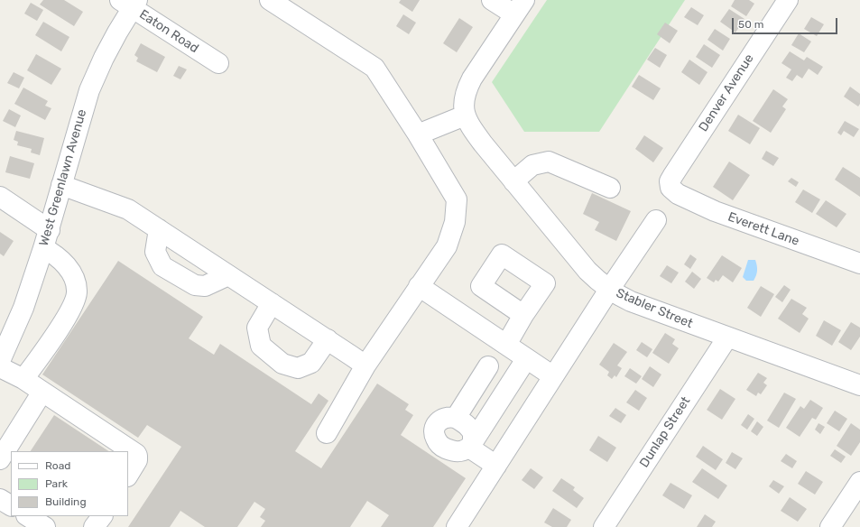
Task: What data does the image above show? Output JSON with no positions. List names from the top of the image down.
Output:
{
  "streets": {
    "street": [
      "Eaton Road",
      "Denver Avenue",
      "West Greenlawn Avenue",
      "Everett Lane",
      "Stabler Street",
      "Dunlap Street"
    ]
  },
  "crossings": [
    ["Eaton Road", "West Greenlawn Avenue"],
    ["Denver Avenue", "Everett Lane"],
    ["Stabler Street", "Dunlap Street"]
  ],
  "legend": ["Road", "Park", "Building"],
  "scale_bar": "50 m"
}
